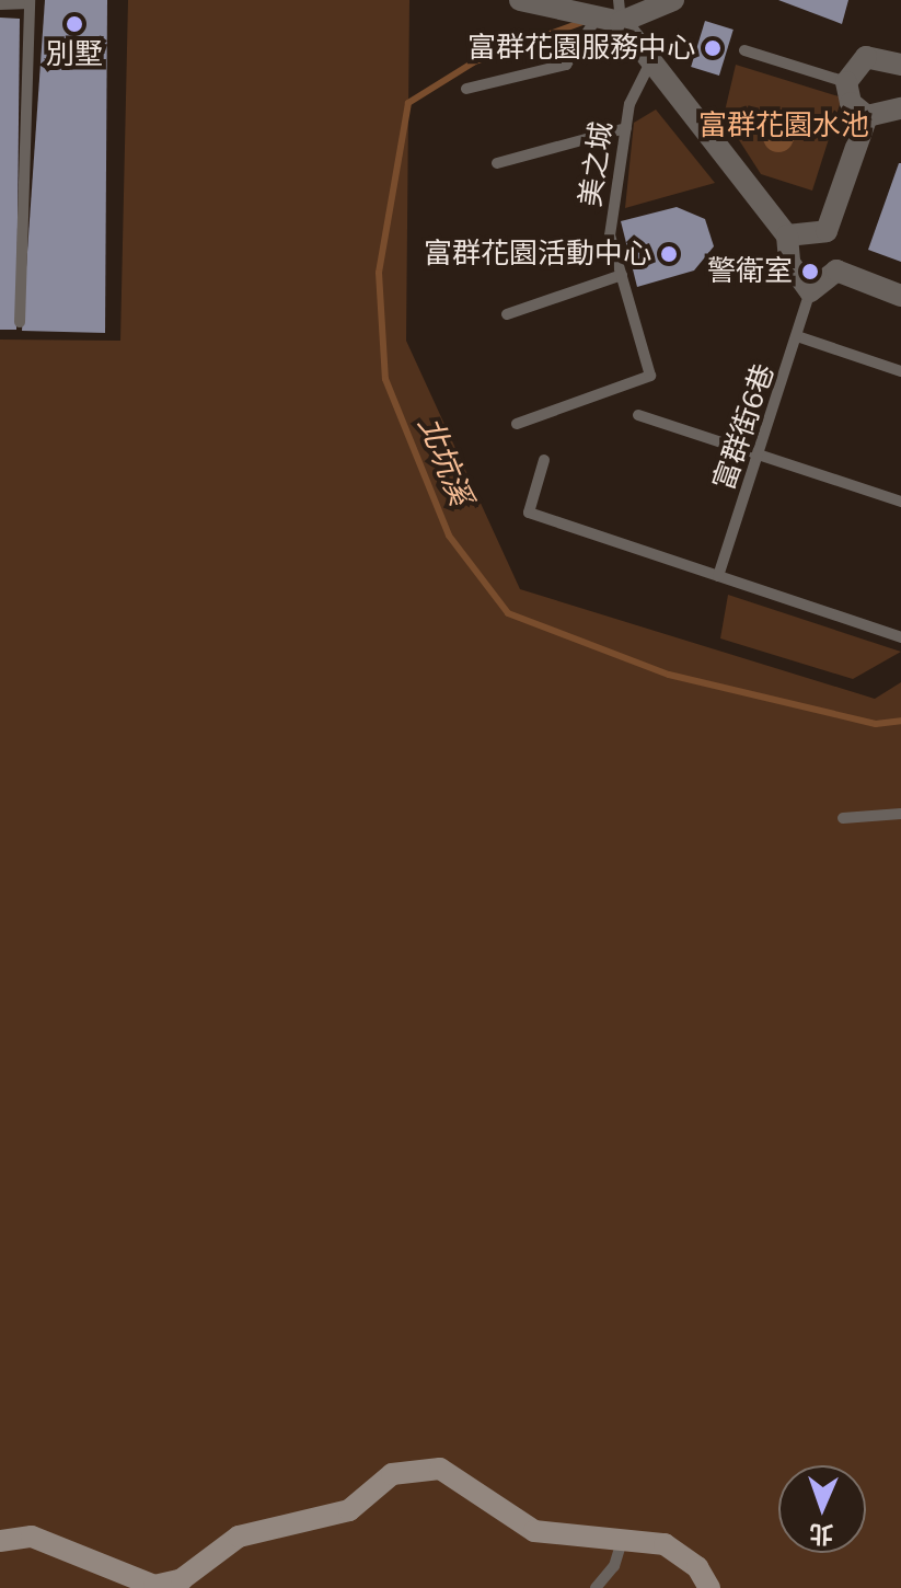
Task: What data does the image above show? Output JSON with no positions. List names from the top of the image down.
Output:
{
  "streets": {
    "lane": ["美之城", "富群街6巷"]
  },
  "water": ["北坑溪"],
  "parks": ["富群花園水池"],
  "places": [
    "別墅",
    "富群花園服務中心",
    "富群花園活動中心",
    "警衛室"
  ],
  "north": "bottom"
}
